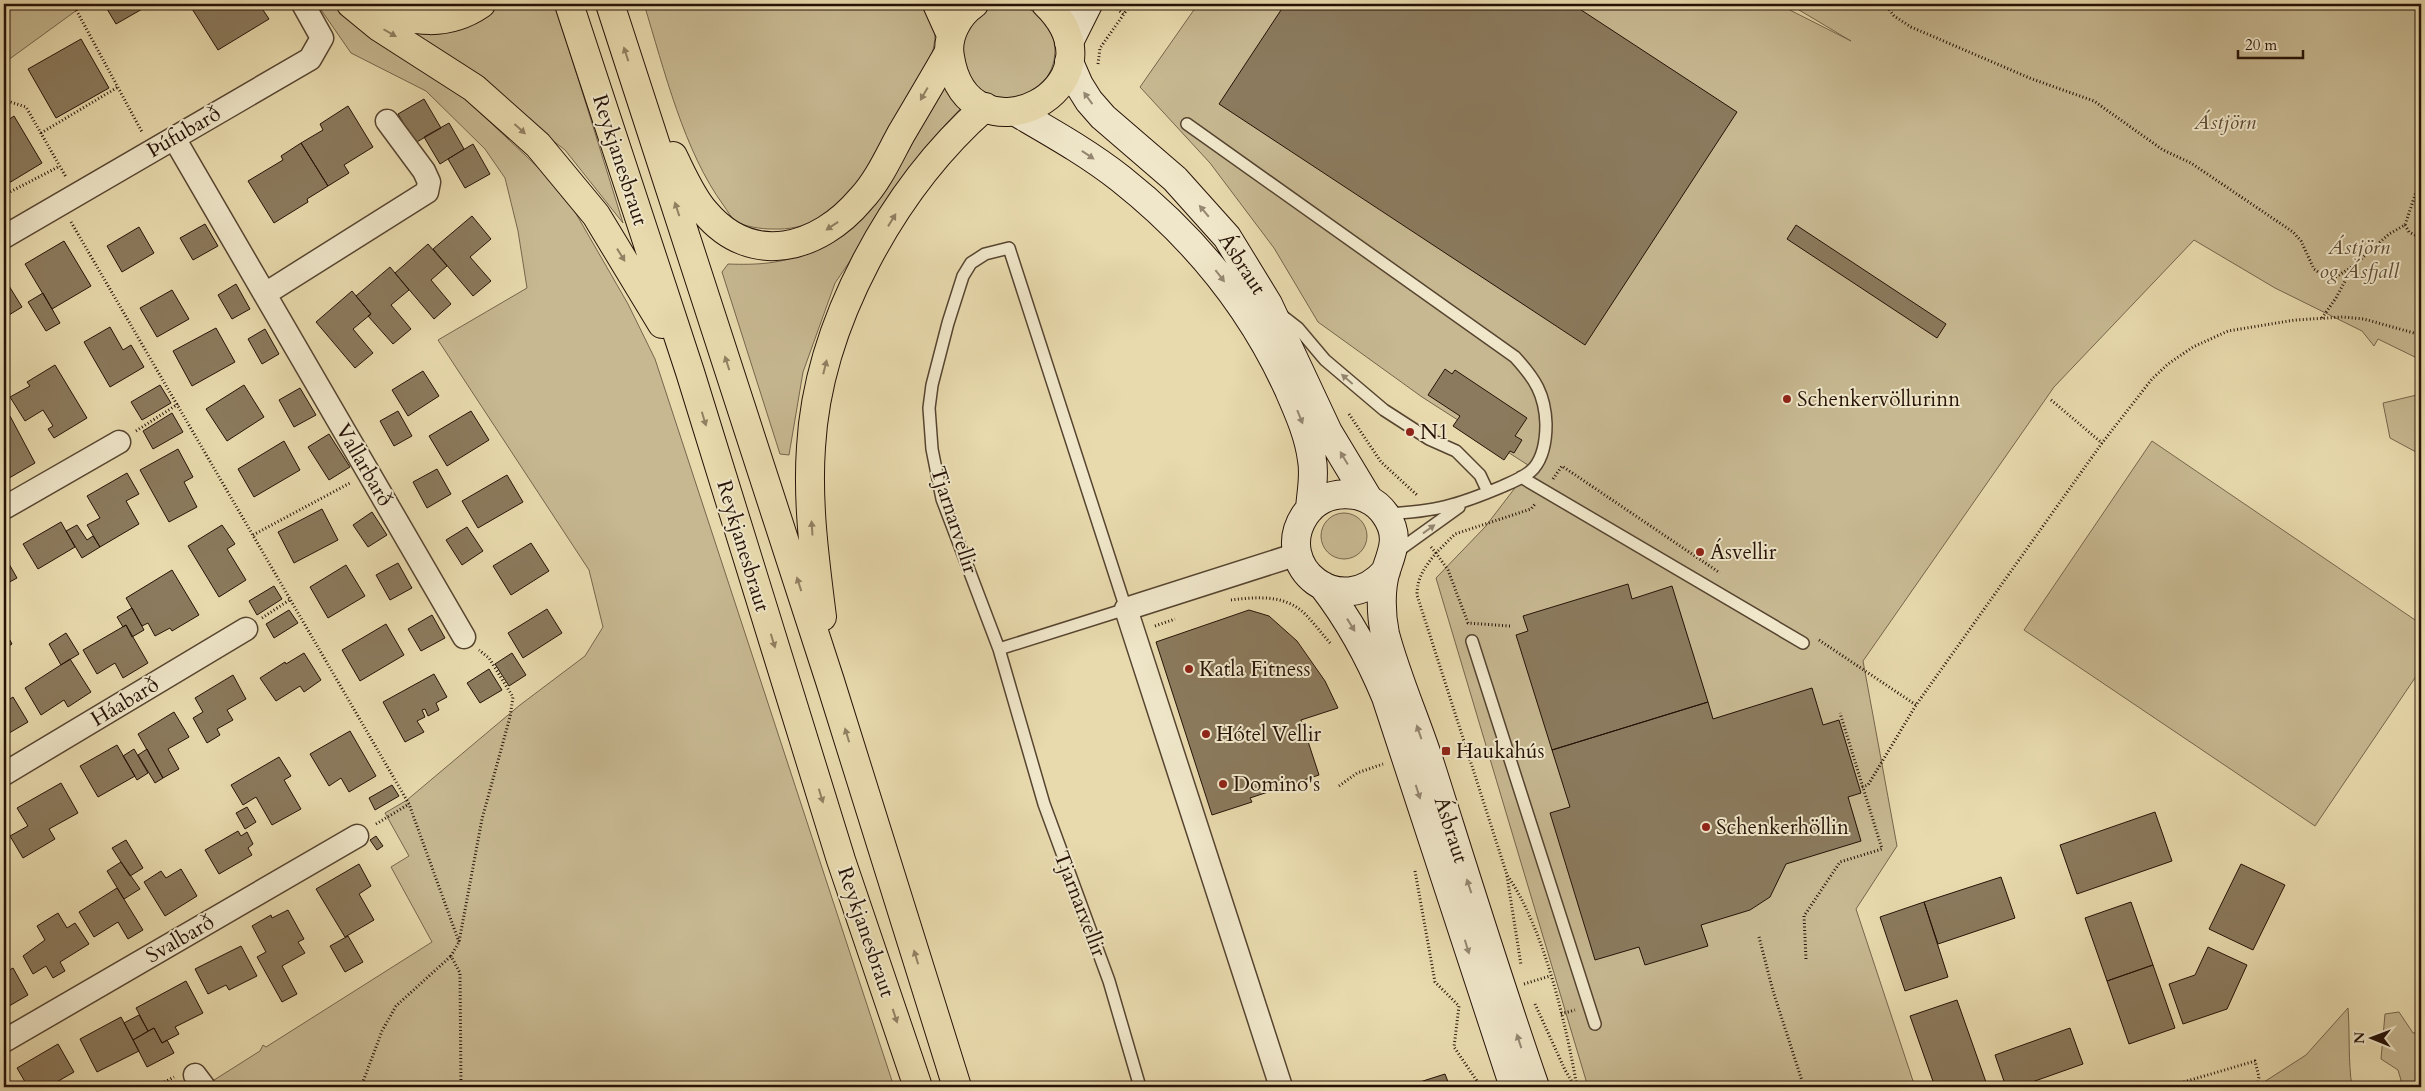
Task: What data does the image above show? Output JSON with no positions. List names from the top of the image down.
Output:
{
  "streets": {
    "main road": ["Reykjanesbraut"],
    "street": [
      "Þúfubarð",
      "Ásbraut",
      "Vallarbarð",
      "Tjarnarvellir",
      "Háabarð",
      "Svalbarð"
    ]
  },
  "crossings": [
    ["Þúfubarð", "Vallarbarð"]
  ],
  "parks": ["Ástjörn", "Ástjörn og Ásfjall"],
  "places": {
    "other": [
      "Schenkervöllurinn",
      "N1",
      "Ásvellir",
      "Katla Fitness",
      "Hótel Vellir",
      "Domino's",
      "Schenkerhöllin"
    ],
    "transit": ["Haukahús"]
  },
  "scale_bar": "20 m",
  "north": "left"
}
